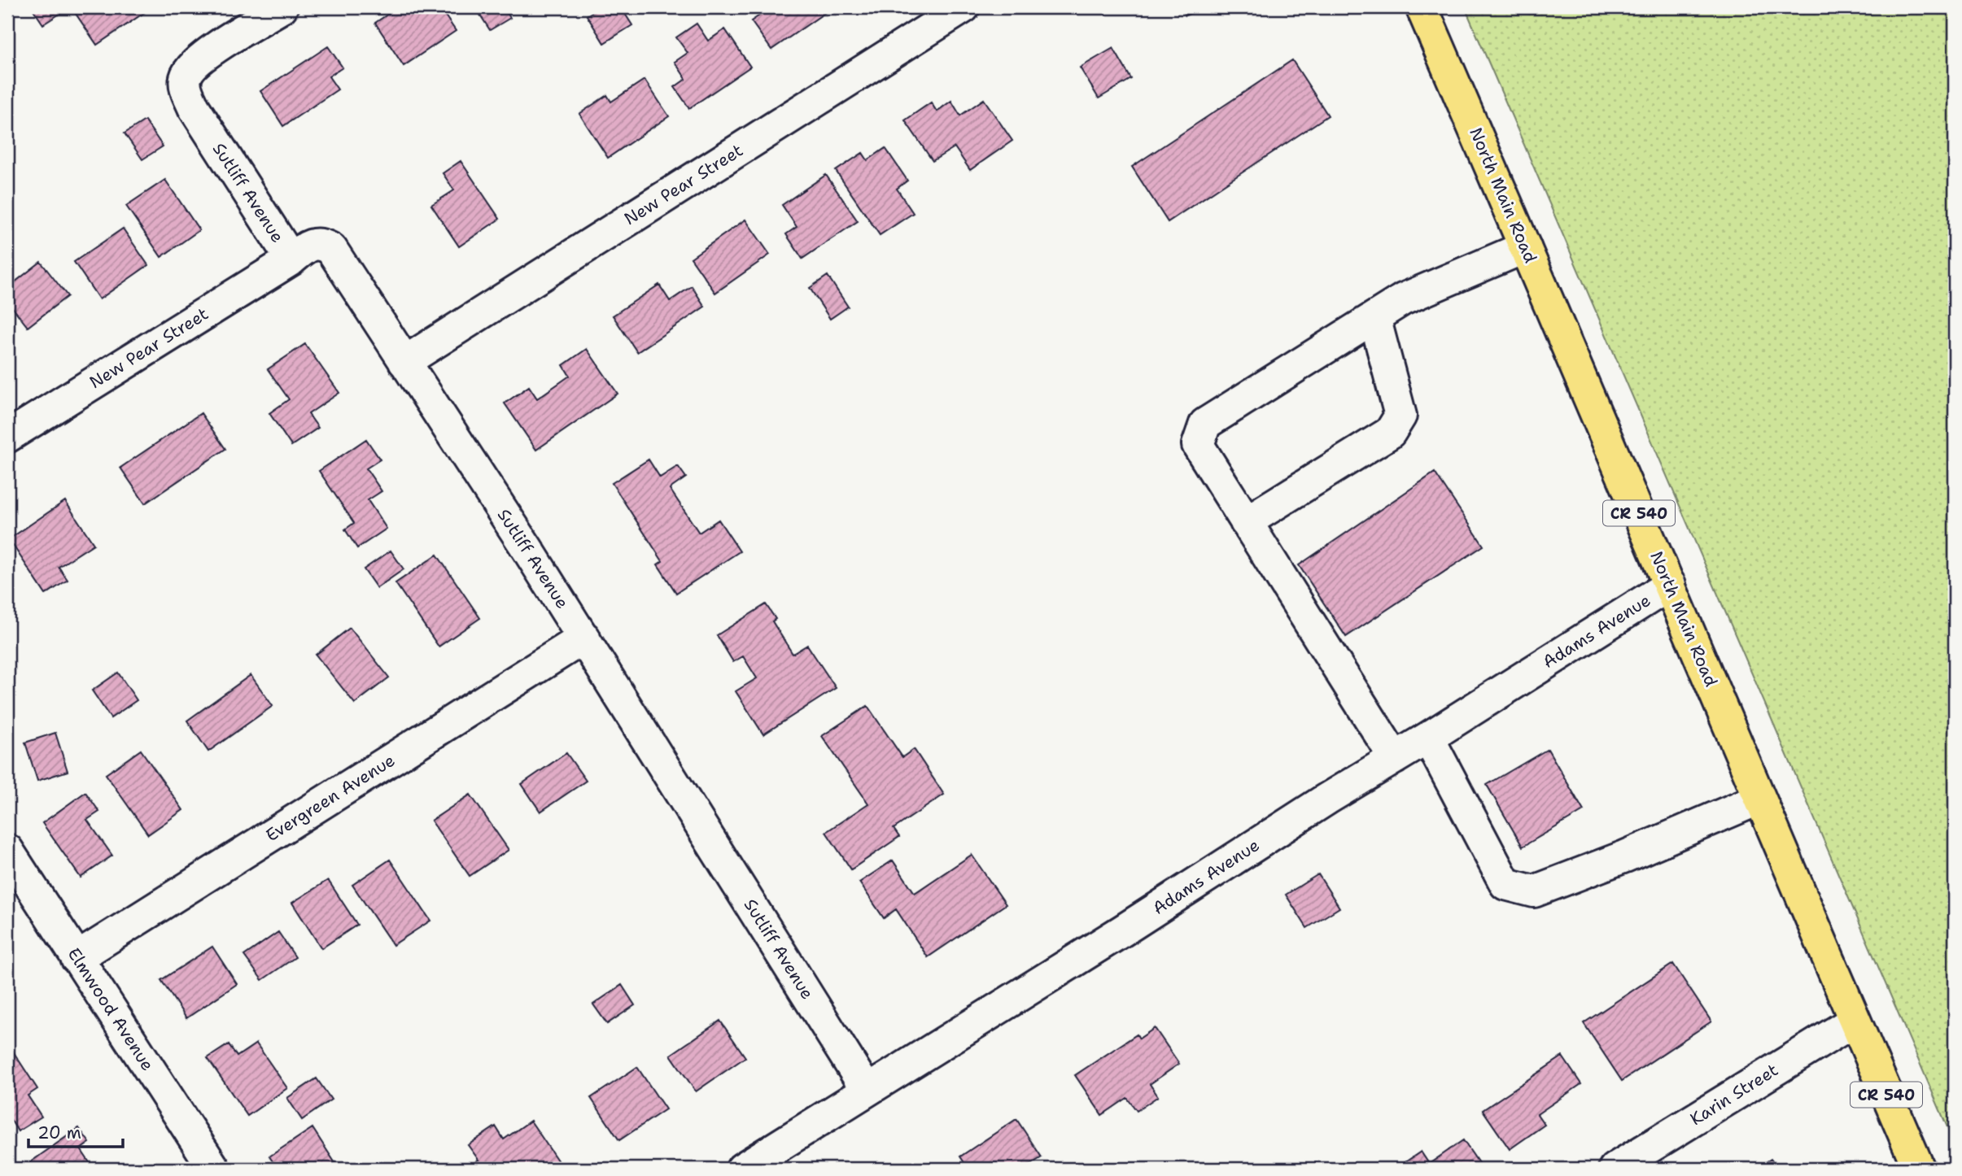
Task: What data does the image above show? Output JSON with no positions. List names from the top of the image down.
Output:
{
  "streets": {
    "main road": ["North Main Road", "CR 540"],
    "street": [
      "New Pear Street",
      "Sutliff Avenue",
      "Adams Avenue",
      "Evergreen Avenue",
      "Elmwood Avenue",
      "Karin Street"
    ]
  },
  "crossings": [
    ["New Pear Street", "Sutliff Avenue"],
    ["Sutliff Avenue", "Adams Avenue"],
    ["Sutliff Avenue", "Evergreen Avenue"],
    ["North Main Road", "Adams Avenue"],
    ["North Main Road", "Karin Street"],
    ["Evergreen Avenue", "Elmwood Avenue"]
  ],
  "scale_bar": "20 m"
}
